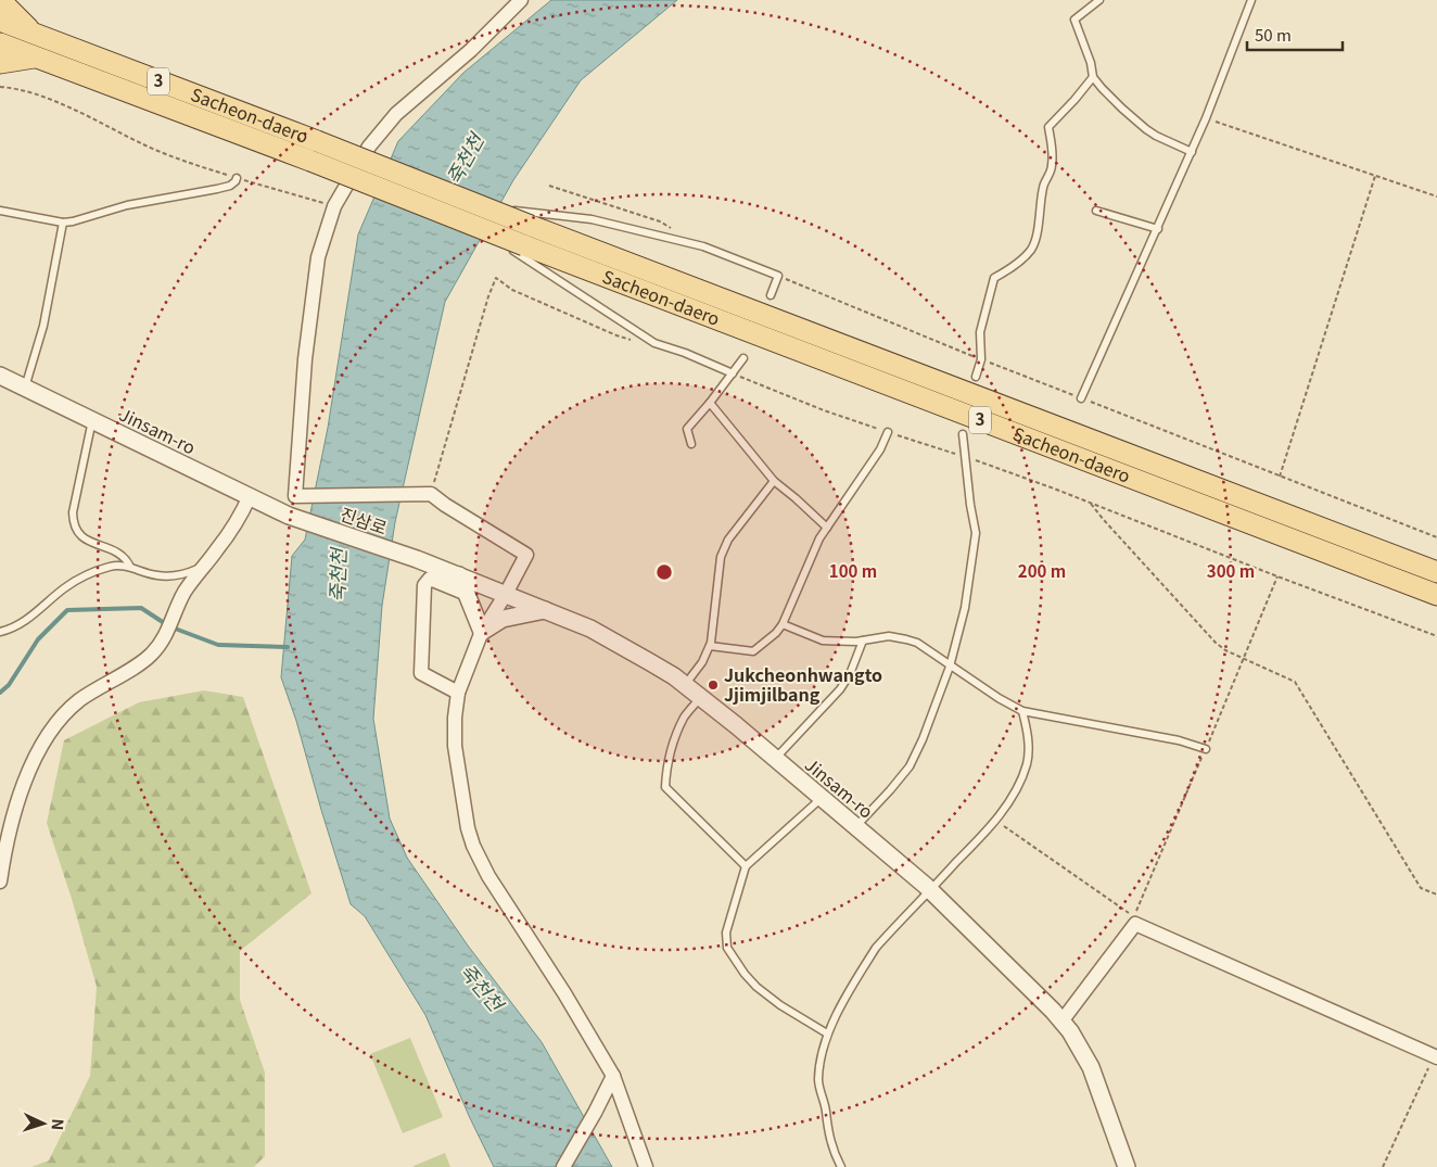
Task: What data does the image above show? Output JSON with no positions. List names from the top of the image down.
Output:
{
  "streets": {
    "main road": ["3", "Sacheon-daero"],
    "street": ["Jinsam-ro", "진삼로"]
  },
  "crossings": [
    ["Jinsam-ro", "진삼로"]
  ],
  "water": ["죽천천"],
  "places": ["Jukcheonhwangto Jjimjilbang"],
  "scale_bar": "50 m",
  "north": "right",
  "rings": ["100 m", "200 m", "300 m"]
}
